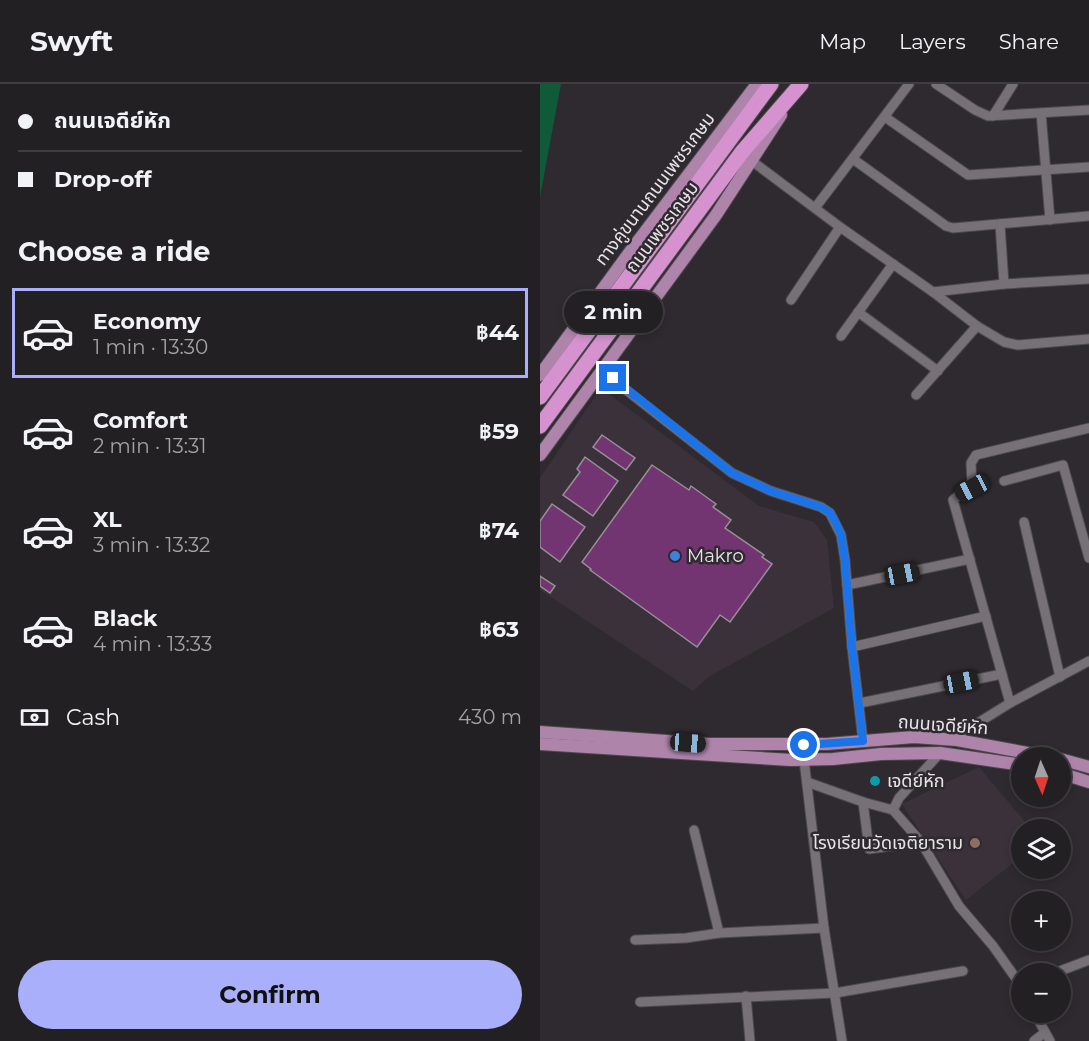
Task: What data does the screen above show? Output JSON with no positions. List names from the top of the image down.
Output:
{
  "streets": {
    "highway": ["ถนนเพชรเกษม"],
    "main road": ["ทางคู่ขนานถนนเพชรเกษม", "ถนนเจดีย์หัก"]
  },
  "places": ["Makro", "เจดีย์หัก", "โรงเรียนวัดเจติยาราม"],
  "north": "bottom",
  "page": {
    "header": "Swyft",
    "nav": ["Map", "Layers", "Share"],
    "banner": ["ถนนเจดีย์หัก", "Drop-off"],
    "heading": "Choose a ride",
    "list": [
      {
        "name": "Economy",
        "note": "1 min · 13:30",
        "value": "฿44"
      },
      {
        "name": "Comfort",
        "note": "2 min · 13:31",
        "value": "฿59"
      },
      {
        "name": "XL",
        "note": "3 min · 13:32",
        "value": "฿74"
      },
      {
        "name": "Black",
        "note": "4 min · 13:33",
        "value": "฿63"
      }
    ],
    "bubble": "2 min",
    "pay": ["Cash", "430 m"],
    "map_buttons": ["+", "−"],
    "buttons": "Confirm"
  }
}
